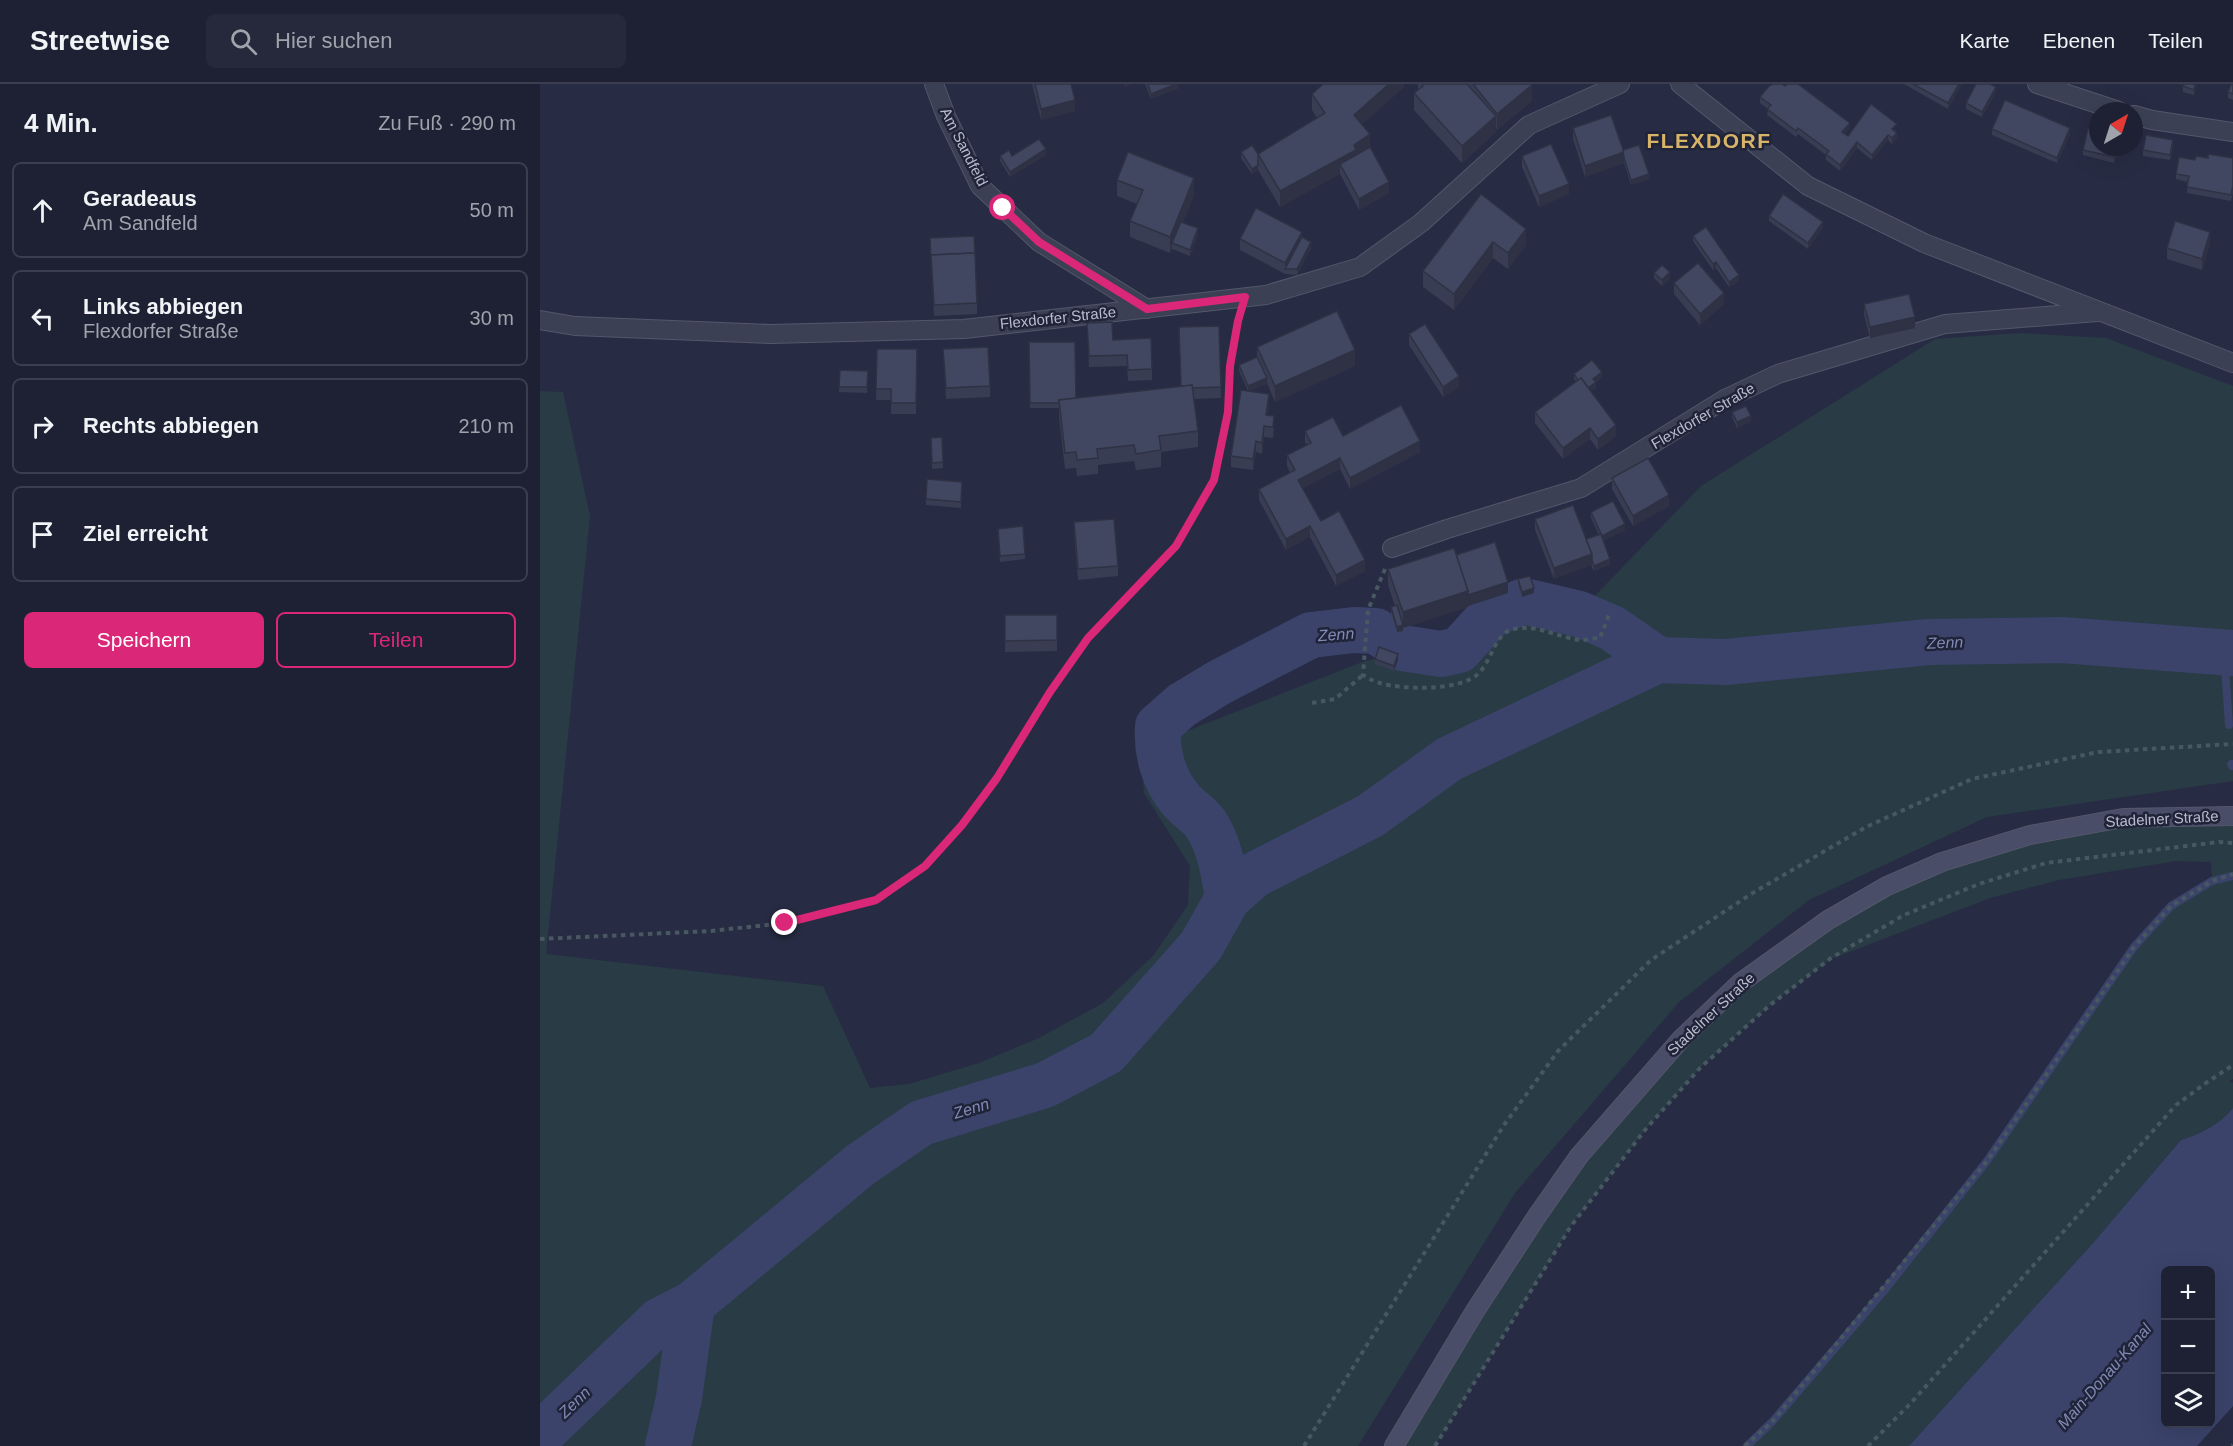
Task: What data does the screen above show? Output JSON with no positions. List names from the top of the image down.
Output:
{
  "streets": {
    "main road": ["Stadelner Straße"],
    "street": ["Am Sandfeld", "Flexdorfer Straße"]
  },
  "crossings": [
    ["Am Sandfeld", "Flexdorfer Straße"]
  ],
  "districts": ["FLEXDORF"],
  "water": ["Zenn", "Main-Donau-Kanal"],
  "north": "top right",
  "page": {
    "header": "Streetwise",
    "search": "Hier suchen",
    "nav": ["Karte", "Ebenen", "Teilen"],
    "heading": ["4 Min.", "Zu Fuß · 290 m"],
    "list": [
      ["Geradeaus", "Am Sandfeld", "50 m"],
      ["Links abbiegen", "Flexdorfer Straße", "30 m"],
      ["Rechts abbiegen", "210 m"],
      "Ziel erreicht"
    ],
    "buttons": ["Speichern", "Teilen"],
    "map_buttons": ["+", "−"]
  }
}
